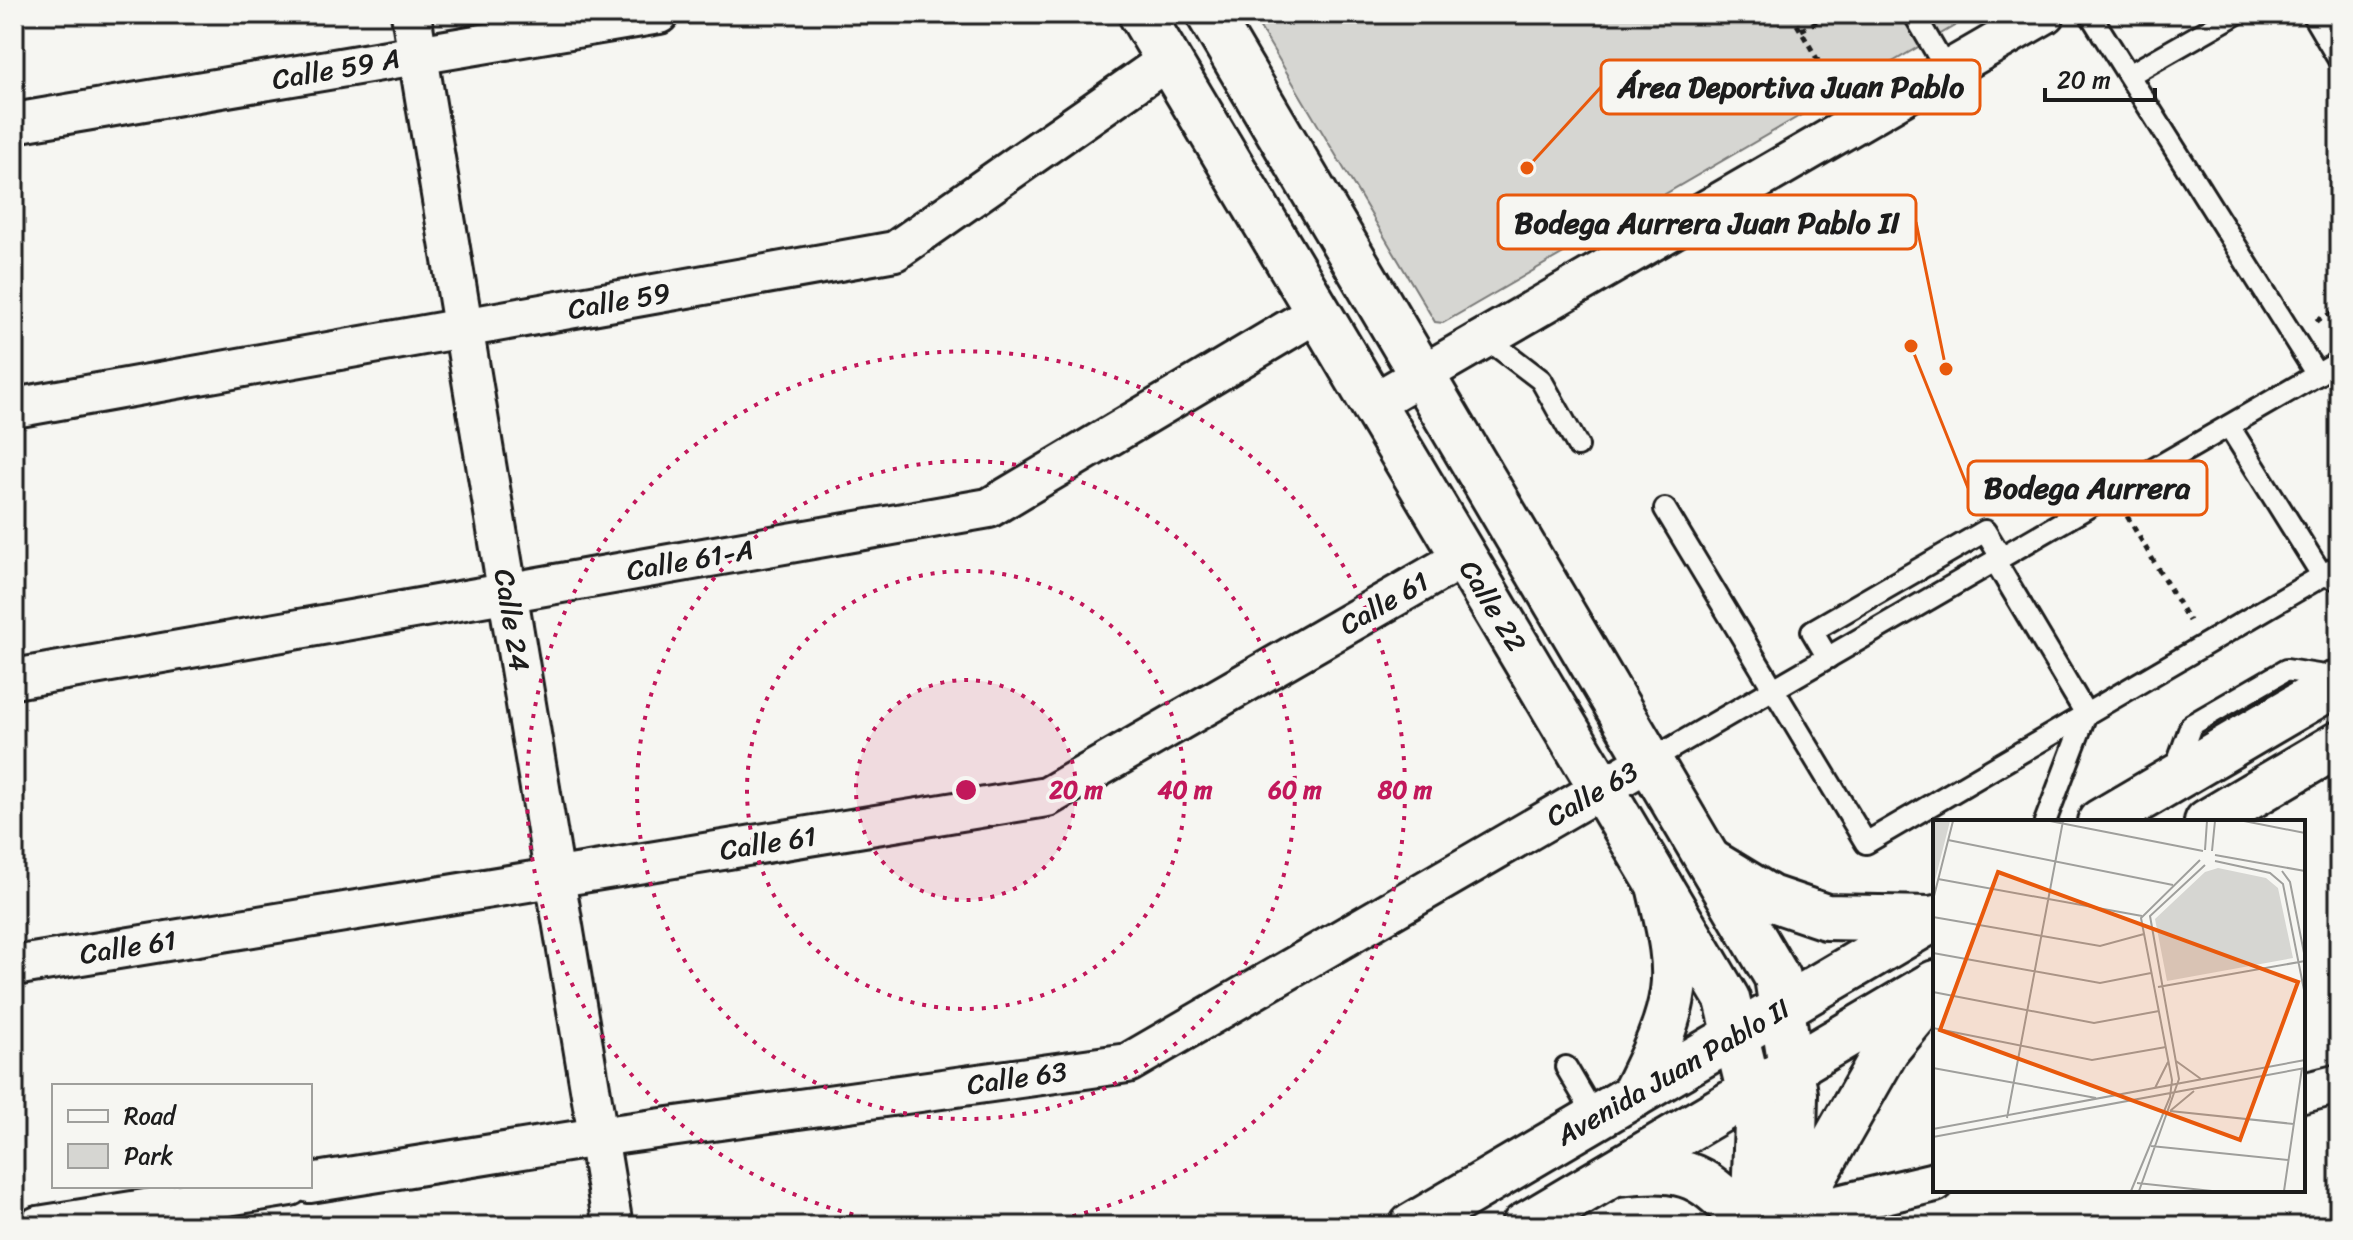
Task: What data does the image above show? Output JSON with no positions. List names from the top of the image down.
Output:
{
  "streets": {
    "street": [
      "Calle 59 A",
      "Calle 59",
      "Calle 61-A",
      "Calle 61",
      "Calle 22",
      "Calle 24",
      "Calle 63",
      "Avenida Juan Pablo II"
    ]
  },
  "crossings": [
    ["Calle 59 A", "Calle 24"],
    ["Calle 59", "Calle 22"],
    ["Calle 59", "Calle 24"],
    ["Calle 61-A", "Calle 22"],
    ["Calle 61-A", "Calle 24"],
    ["Calle 61", "Calle 22"],
    ["Calle 61", "Calle 24"],
    ["Calle 22", "Calle 63"],
    ["Calle 22", "Avenida Juan Pablo II"],
    ["Calle 24", "Calle 63"]
  ],
  "places": ["Área Deportiva Juan Pablo", "Bodega Aurrera", "Bodega Aurrera Juan Pablo II"],
  "legend": ["Road", "Park"],
  "scale_bar": "20 m",
  "rings": [
    "20 m",
    "40 m",
    "60 m",
    "80 m"
  ]
}
